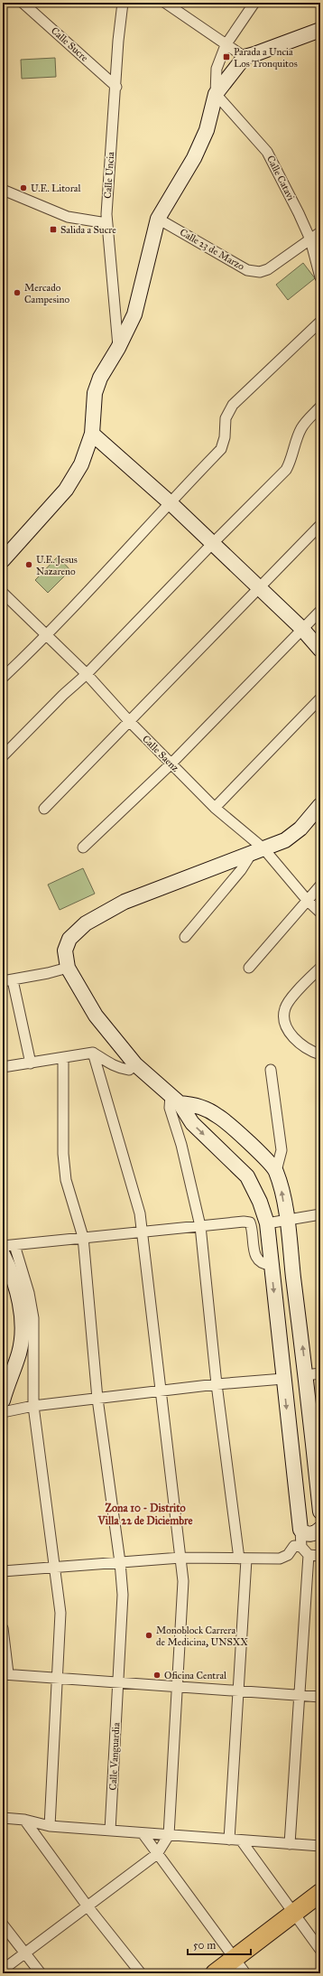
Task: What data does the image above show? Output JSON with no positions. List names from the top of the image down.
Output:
{
  "streets": {
    "street": [
      "Calle Sucre",
      "Calle Uncia",
      "Calle Catavi",
      "Calle 23 de Marzo",
      "Calle Saenz",
      "Calle Vanguardia"
    ]
  },
  "crossings": [
    ["Calle Sucre", "Calle Uncia"],
    ["Calle Catavi", "Calle 23 de Marzo"]
  ],
  "districts": ["Zona 10 - Distrito Villa 22 de Diciembre"],
  "places": {
    "transit": ["Parada a Uncia Los Tronquitos", "Salida a Sucre"],
    "other": [
      "U.E. Litoral",
      "Mercado Campesino",
      "U.E. Jesus Nazareno",
      "Monoblock Carrera de Medicina, UNSXX",
      "Oficina Central"
    ]
  },
  "scale_bar": "50 m"
}
